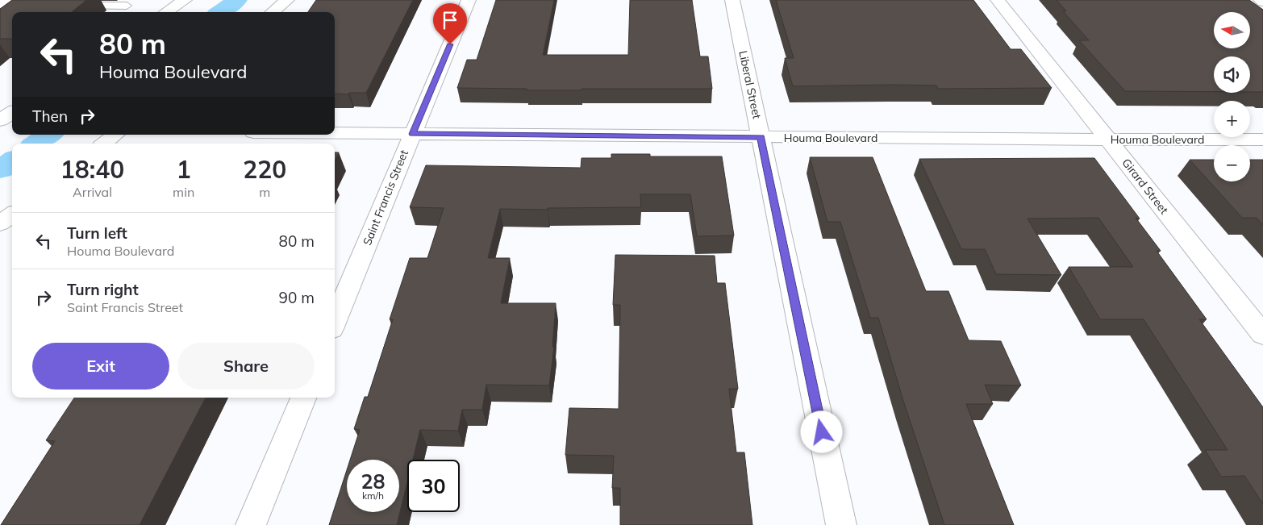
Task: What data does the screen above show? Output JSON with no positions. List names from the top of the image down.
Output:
{
  "streets": {
    "street": [
      "Liberal Street",
      "Houma Boulevard",
      "Girard Street",
      "Saint Francis Street"
    ]
  },
  "crossings": [
    ["Liberal Street", "Houma Boulevard"],
    ["Houma Boulevard", "Girard Street"],
    ["Houma Boulevard", "Saint Francis Street"]
  ],
  "north": "left",
  "page": {
    "map_buttons": ["+", "−"],
    "turn": ["80 m", "Houma Boulevard"],
    "then": "Then",
    "eta": [
      "18:40",
      "Arrival",
      "1",
      "min",
      "220",
      "m"
    ],
    "list": [
      {
        "name": "Turn left",
        "note": "Houma Boulevard",
        "value": "80 m"
      },
      {
        "name": "Turn right",
        "note": "Saint Francis Street",
        "value": "90 m"
      }
    ],
    "buttons": ["Exit", "Share"],
    "speed": "28 km/h",
    "limit": "30"
  }
}
